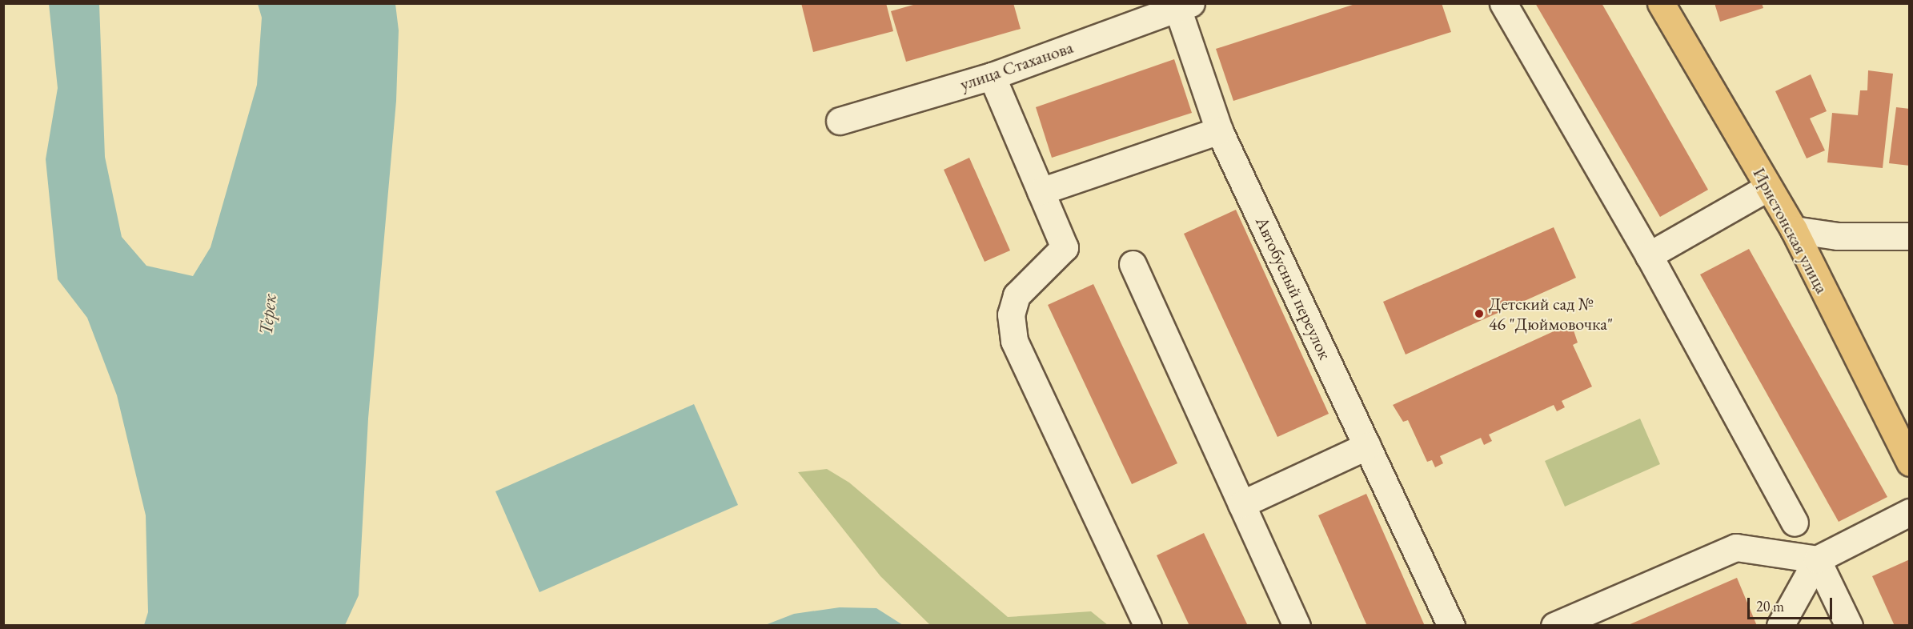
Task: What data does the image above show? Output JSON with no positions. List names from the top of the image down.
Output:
{
  "streets": {
    "main road": ["Иристонская улица"],
    "street": ["улица Стаханова", "Автобусный переулок"]
  },
  "crossings": [
    ["улица Стаханова", "Автобусный переулок"]
  ],
  "water": ["Терек"],
  "places": ["Детский сад № 46 \"Дюймовочка\""],
  "scale_bar": "20 m"
}
